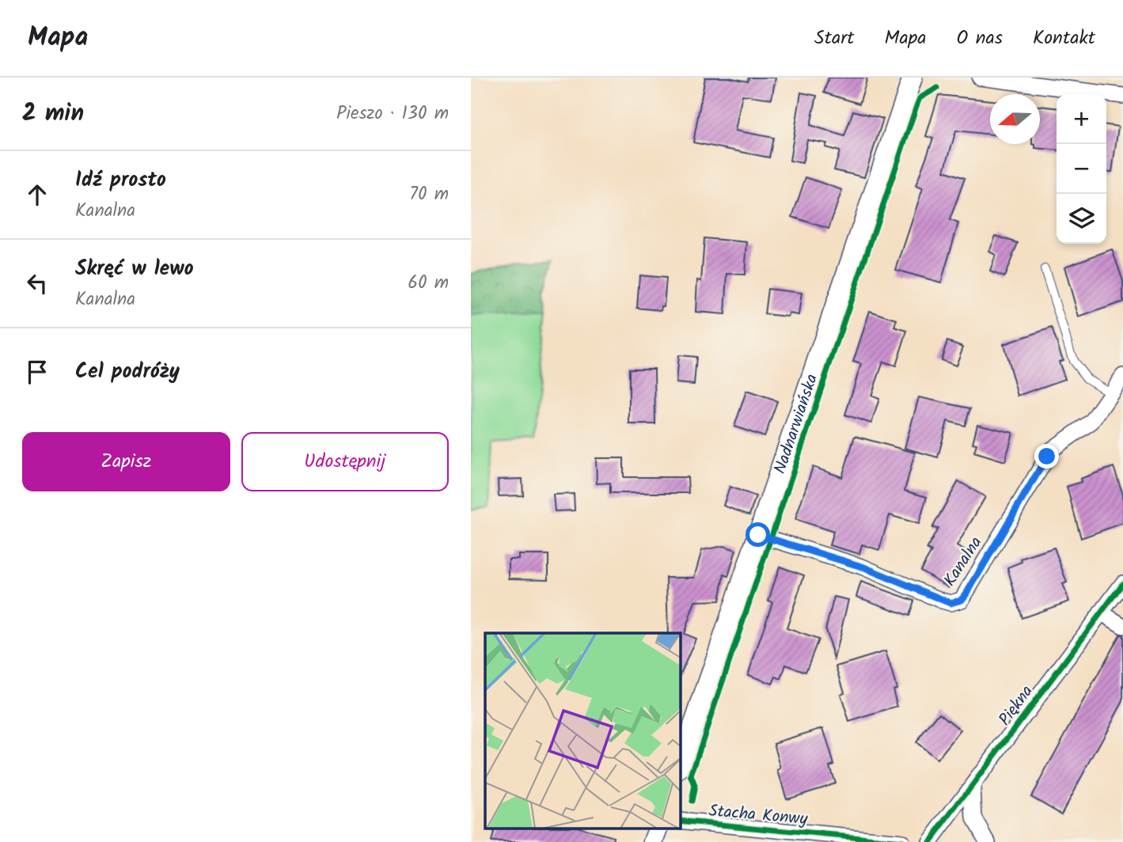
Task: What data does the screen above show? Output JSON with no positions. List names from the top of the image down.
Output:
{
  "streets": {
    "street": [
      "Nadnarwiańska",
      "Kanalna",
      "Piękna",
      "Stacha Konwy"
    ]
  },
  "crossings": [
    ["Nadnarwiańska", "Kanalna"]
  ],
  "north": "left",
  "page": {
    "header": "Mapa",
    "nav": [
      "Start",
      "Mapa",
      "O nas",
      "Kontakt"
    ],
    "heading": ["2 min", "Pieszo · 130 m"],
    "map_buttons": ["+", "−"],
    "list": [
      ["Idź prosto", "Kanalna", "70 m"],
      ["Skręć w lewo", "Kanalna", "60 m"],
      "Cel podróży"
    ],
    "buttons": ["Zapisz", "Udostępnij"]
  }
}
